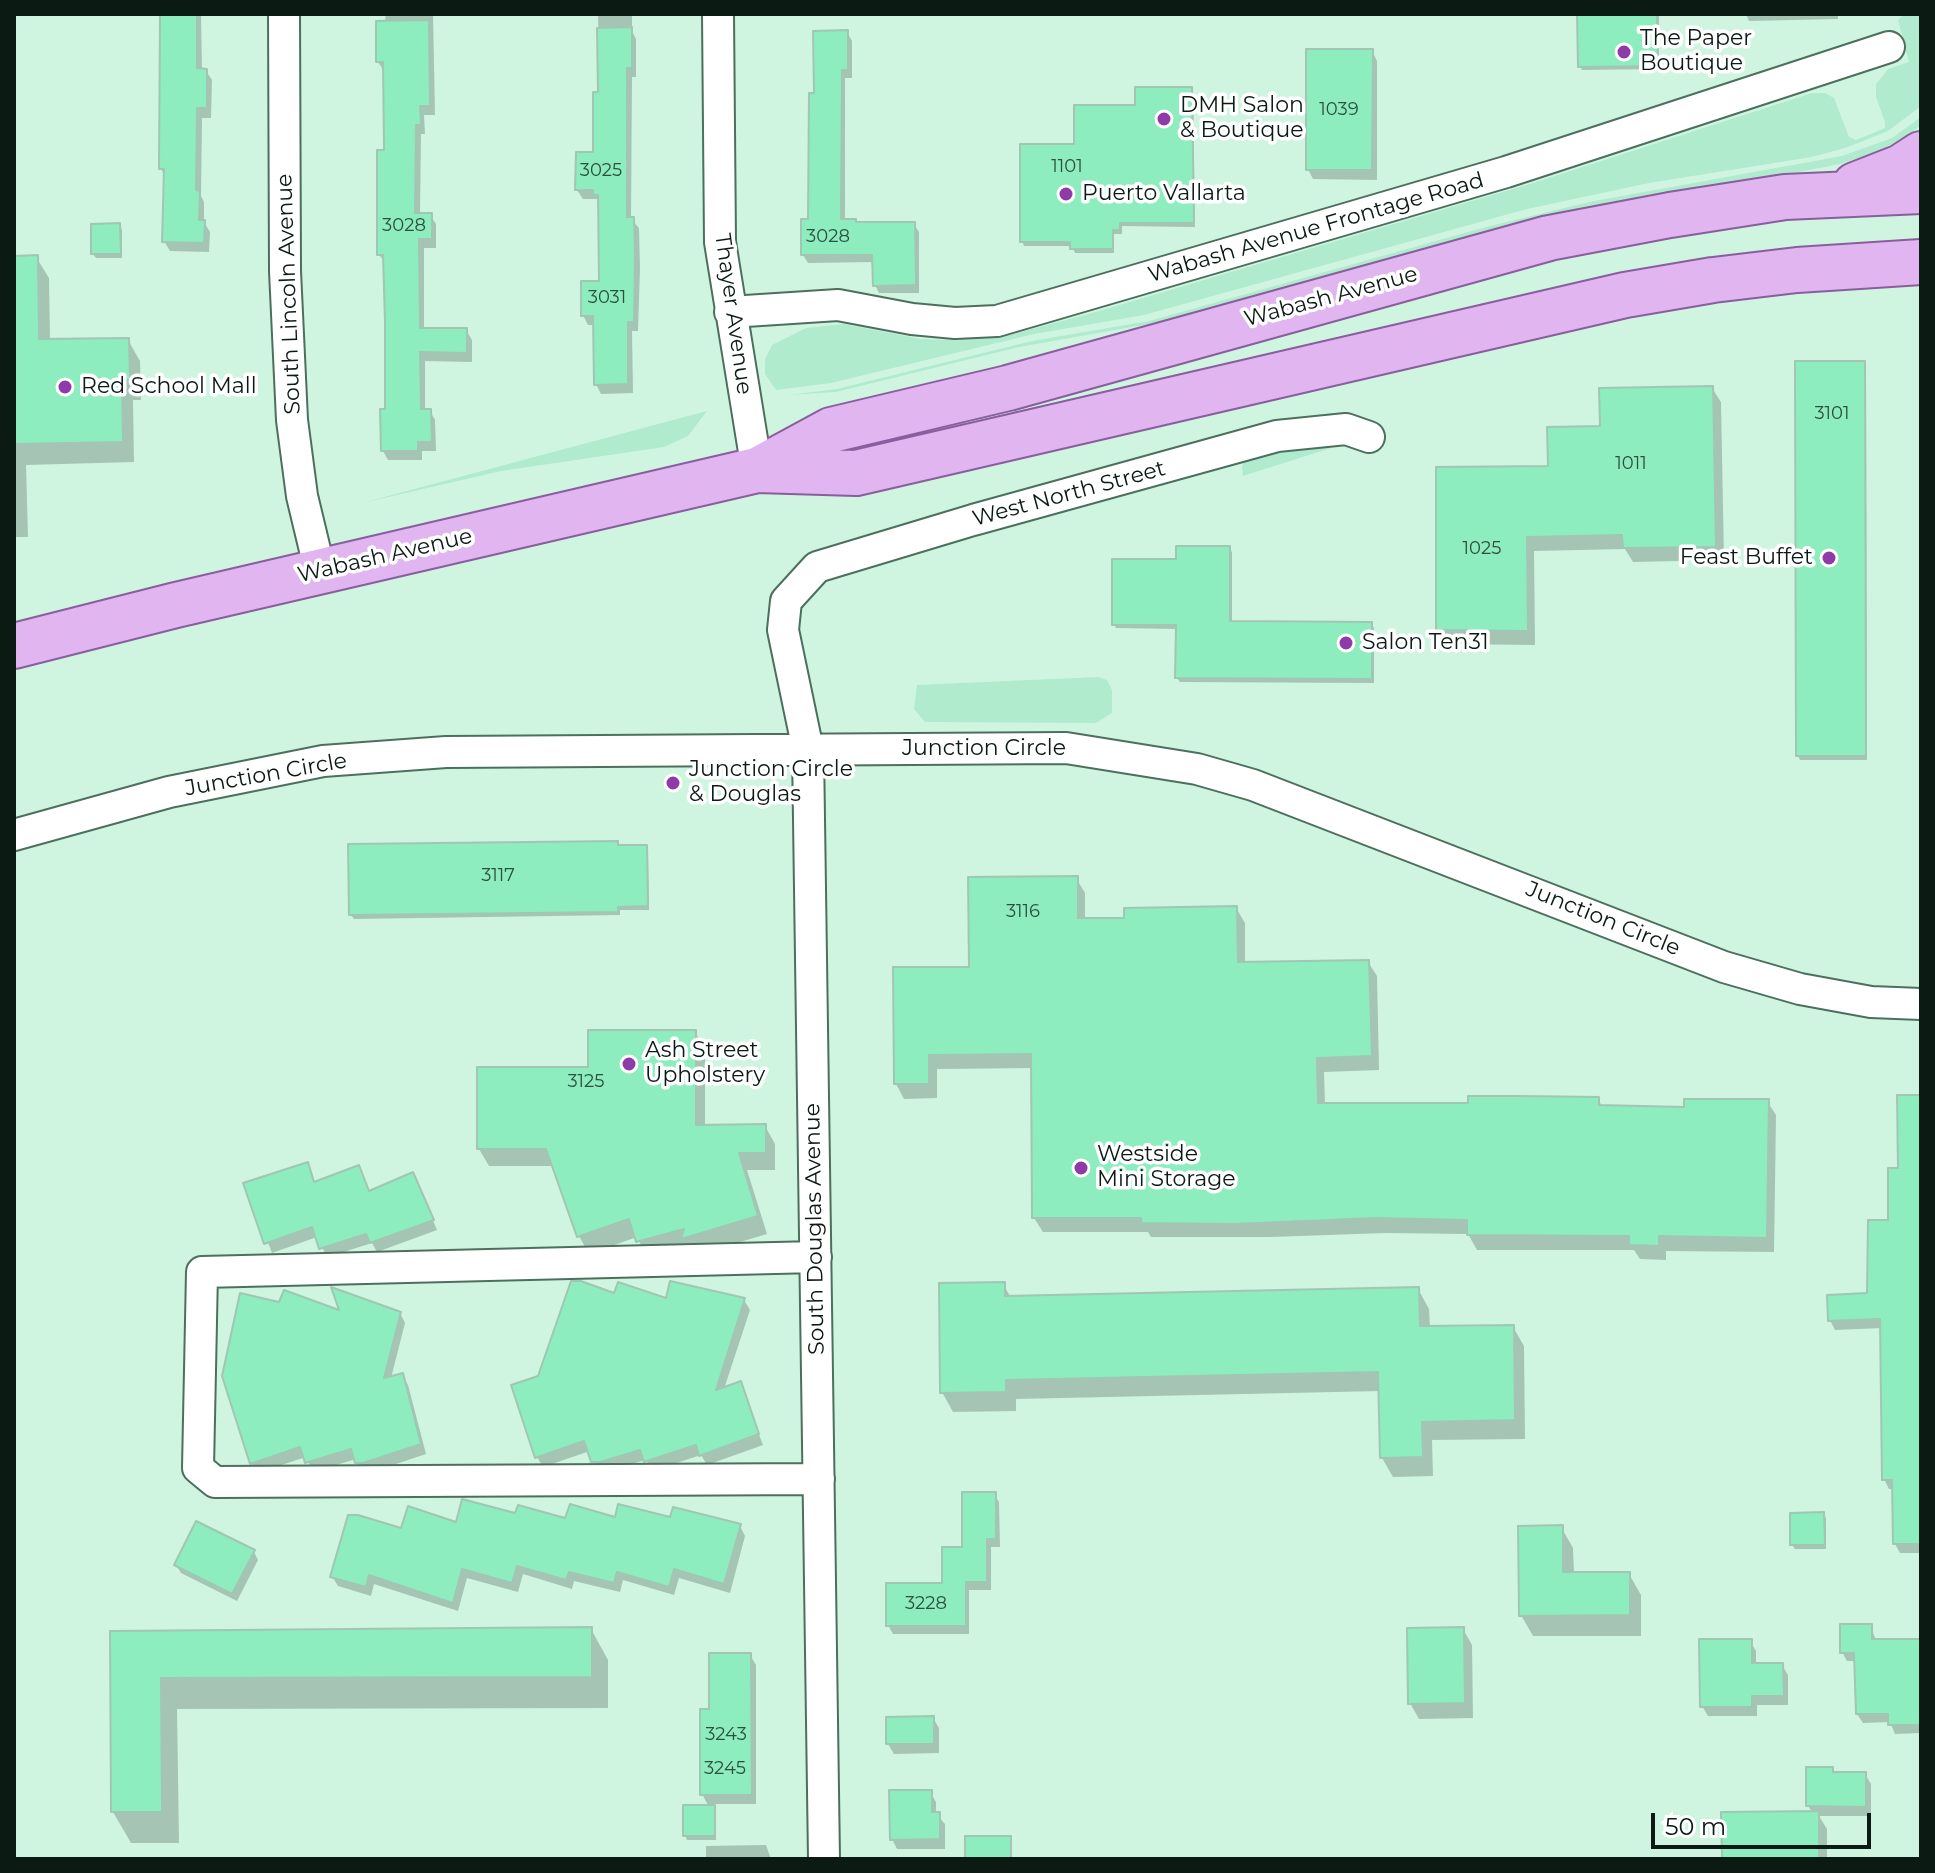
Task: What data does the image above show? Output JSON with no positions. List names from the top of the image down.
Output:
{
  "streets": {
    "main road": ["Wabash Avenue"],
    "street": [
      "Wabash Avenue Frontage Road",
      "South Lincoln Avenue",
      "Thayer Avenue",
      "West North Street",
      "Junction Circle",
      "South Douglas Avenue"
    ]
  },
  "crossings": [
    ["Wabash Avenue Frontage Road", "Thayer Avenue"],
    ["South Lincoln Avenue", "Wabash Avenue"],
    ["Wabash Avenue", "Thayer Avenue"],
    ["West North Street", "South Douglas Avenue"],
    ["Junction Circle", "South Douglas Avenue"]
  ],
  "places": [
    "The Paper Boutique",
    "DMH Salon & Boutique",
    "Puerto Vallarta",
    "Red School Mall",
    "Feast Buffet",
    "Salon Ten31",
    "Junction Circle & Douglas",
    "Ash Street Upholstery",
    "Westside Mini Storage"
  ],
  "house_numbers": [
    "1039",
    "1101",
    "3025",
    "3028",
    "3028",
    "3031",
    "3101",
    "1011",
    "1025",
    "3117",
    "3116",
    "3125",
    "3228",
    "3243",
    "3245"
  ],
  "scale_bar": "50 m"
}
